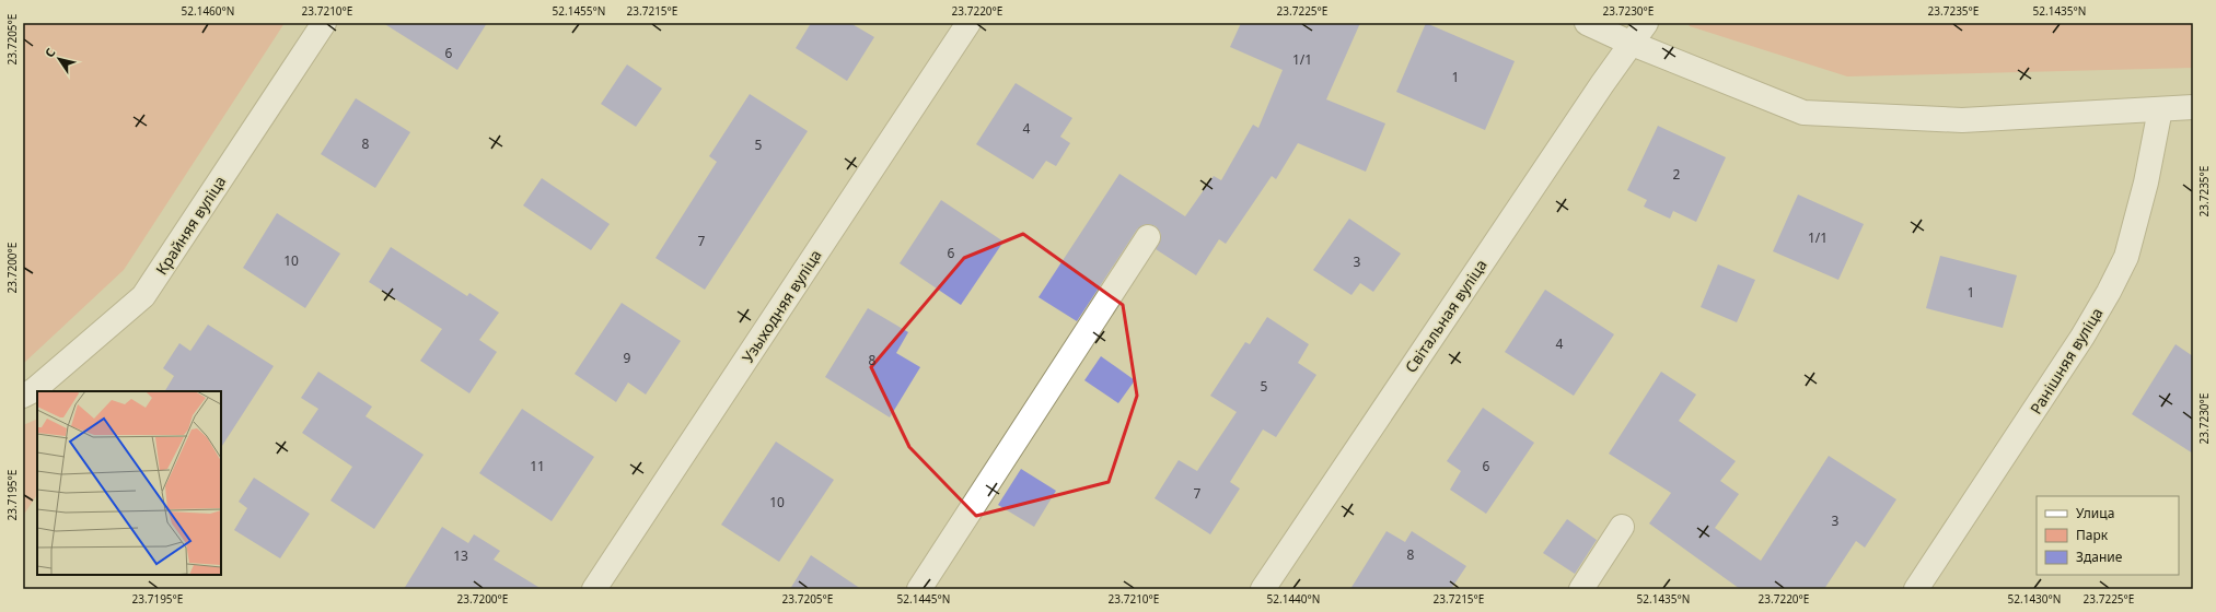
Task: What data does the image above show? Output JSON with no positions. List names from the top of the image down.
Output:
{
  "streets": {
    "street": [
      "Крайняя вуліца",
      "Узыходняя вуліца",
      "Світальная вуліца",
      "Ранішняя вуліца"
    ]
  },
  "house_numbers": [
    "6",
    "1/1",
    "1",
    "4",
    "8",
    "5",
    "2",
    "1/1",
    "7",
    "6",
    "10",
    "3",
    "1",
    "4",
    "9",
    "8",
    "5",
    "11",
    "6",
    "7",
    "10",
    "3",
    "8",
    "13"
  ],
  "legend": ["Улица", "Парк", "Здание"],
  "north": "top left",
  "coordinates": [
    "52.1460°N",
    "23.7210°E",
    "52.1455°N",
    "23.7215°E",
    "23.7220°E",
    "23.7225°E",
    "23.7230°E",
    "23.7235°E",
    "52.1435°N",
    "23.7205°E",
    "23.7200°E",
    "23.7195°E",
    "52.1445°N",
    "52.1440°N",
    "52.1430°N"
  ]
}
